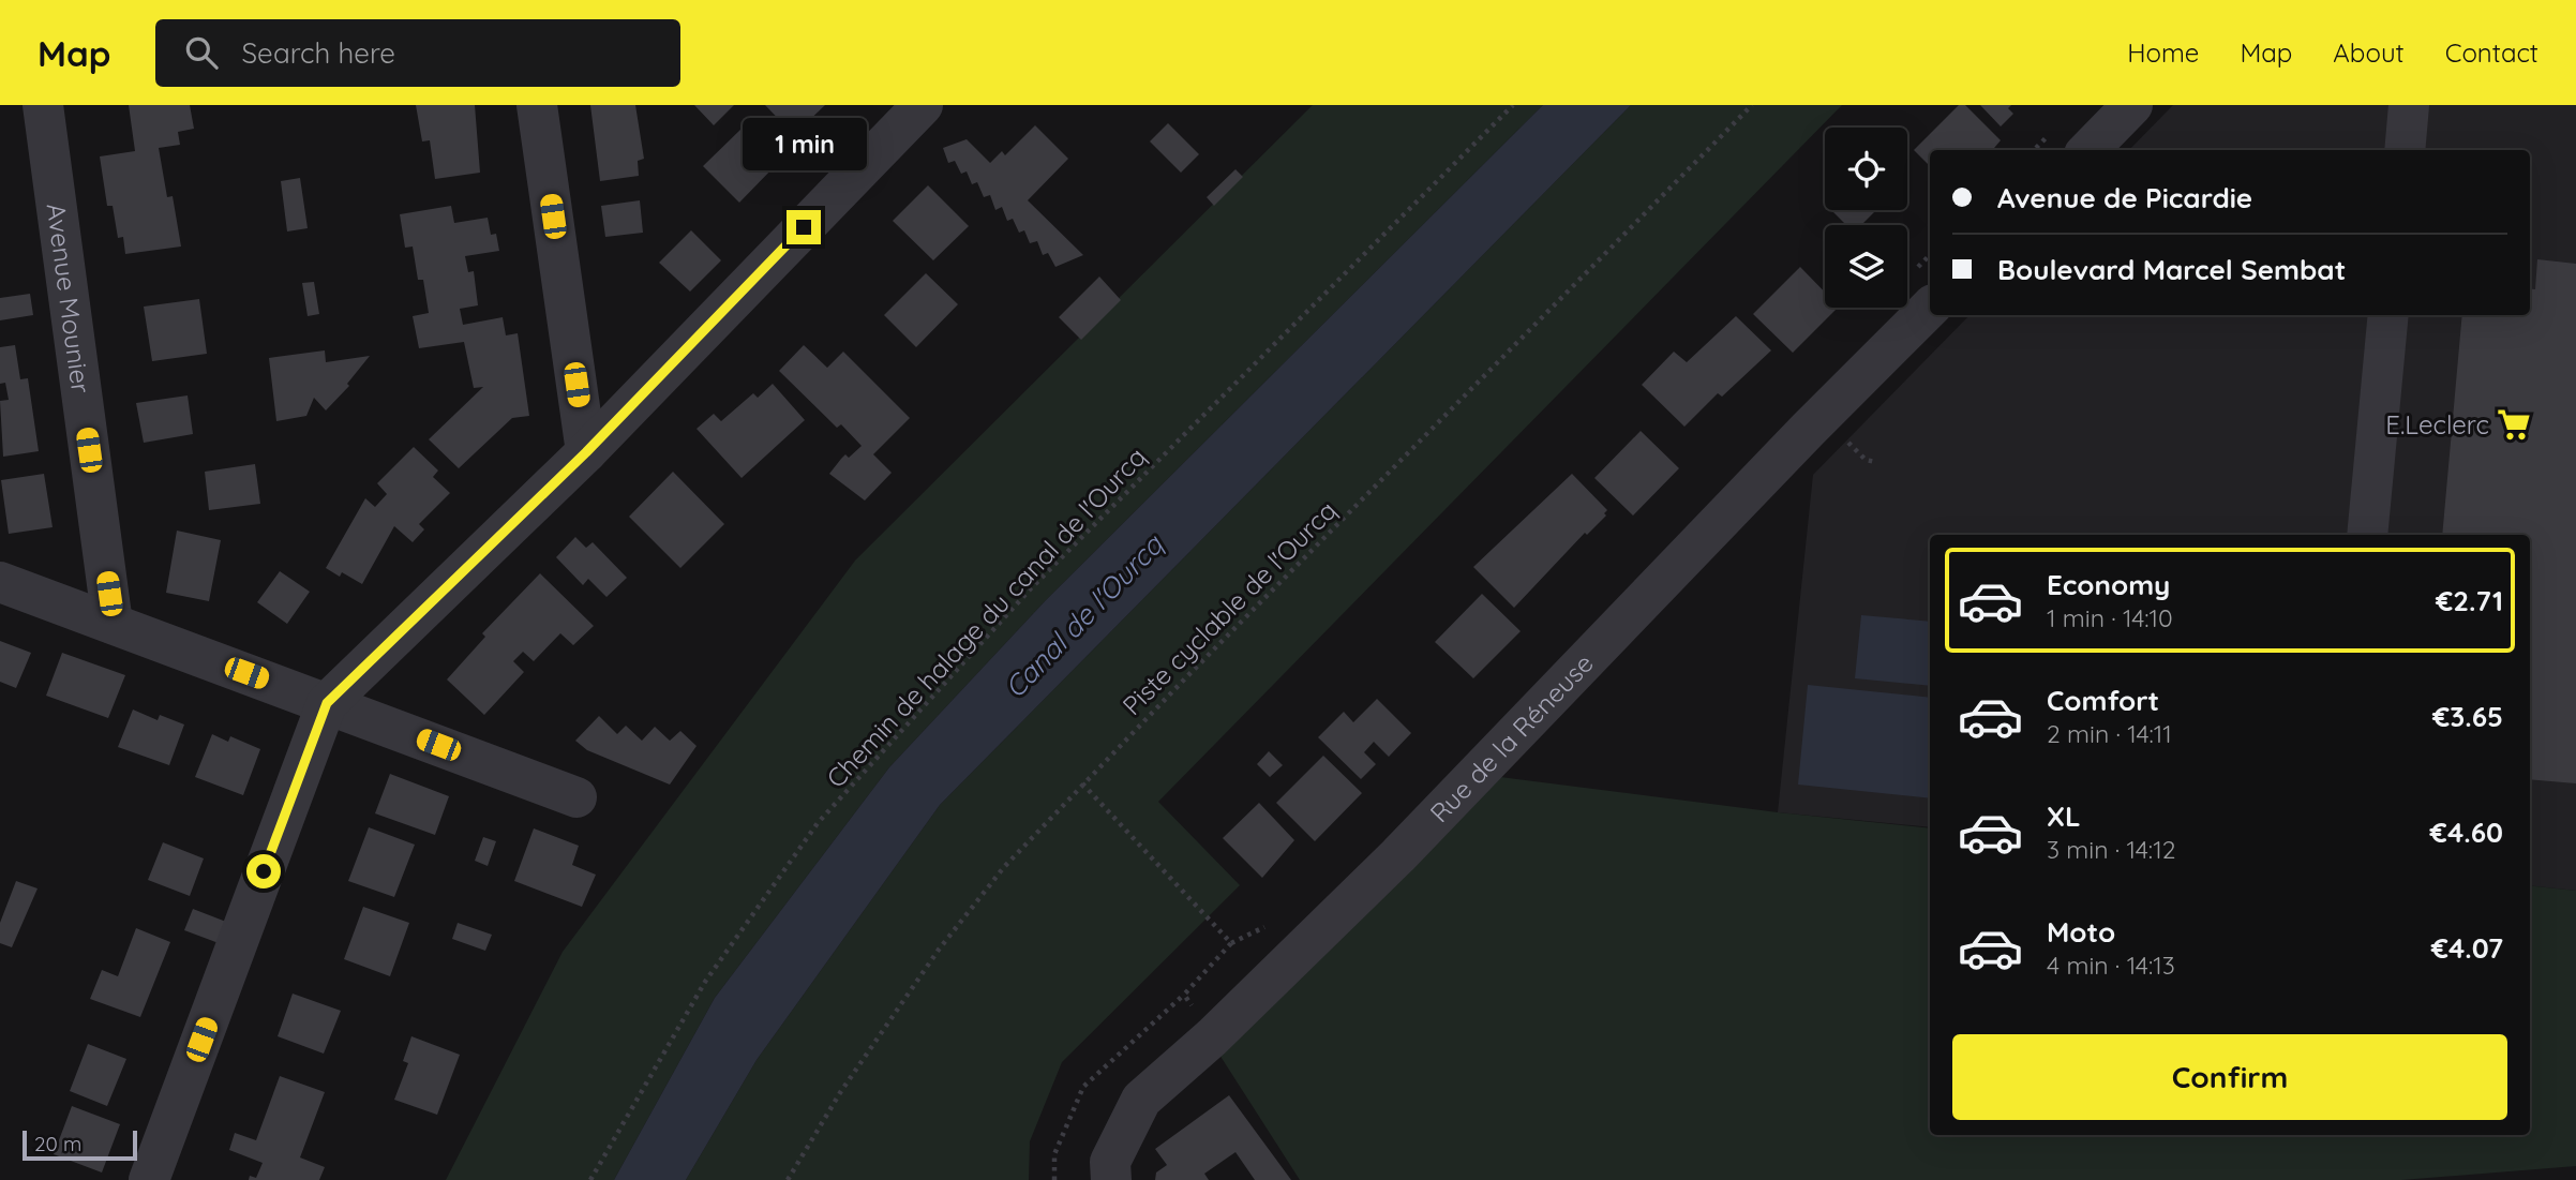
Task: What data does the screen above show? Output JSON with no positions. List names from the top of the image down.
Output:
{
  "streets": {
    "street": ["Avenue Mounier", "Rue de la Réneuse"],
    "path": ["Piste cyclable de l'Ourcq", "Chemin de halage du canal de l'Ourcq"]
  },
  "water": ["Canal de l'Ourcq"],
  "places": {
    "supermarket": ["E.Leclerc"]
  },
  "scale_bar": "20 m",
  "page": {
    "header": "Map",
    "search": "Search here",
    "nav": [
      "Home",
      "Map",
      "About",
      "Contact"
    ],
    "bubble": "1 min",
    "banner": ["Avenue de Picardie", "Boulevard Marcel Sembat"],
    "list": [
      {
        "name": "Economy",
        "note": "1 min · 14:10",
        "value": "€2.71"
      },
      {
        "name": "Comfort",
        "note": "2 min · 14:11",
        "value": "€3.65"
      },
      {
        "name": "XL",
        "note": "3 min · 14:12",
        "value": "€4.60"
      },
      {
        "name": "Moto",
        "note": "4 min · 14:13",
        "value": "€4.07"
      }
    ],
    "buttons": "Confirm",
    "scale": "20 m"
  }
}
